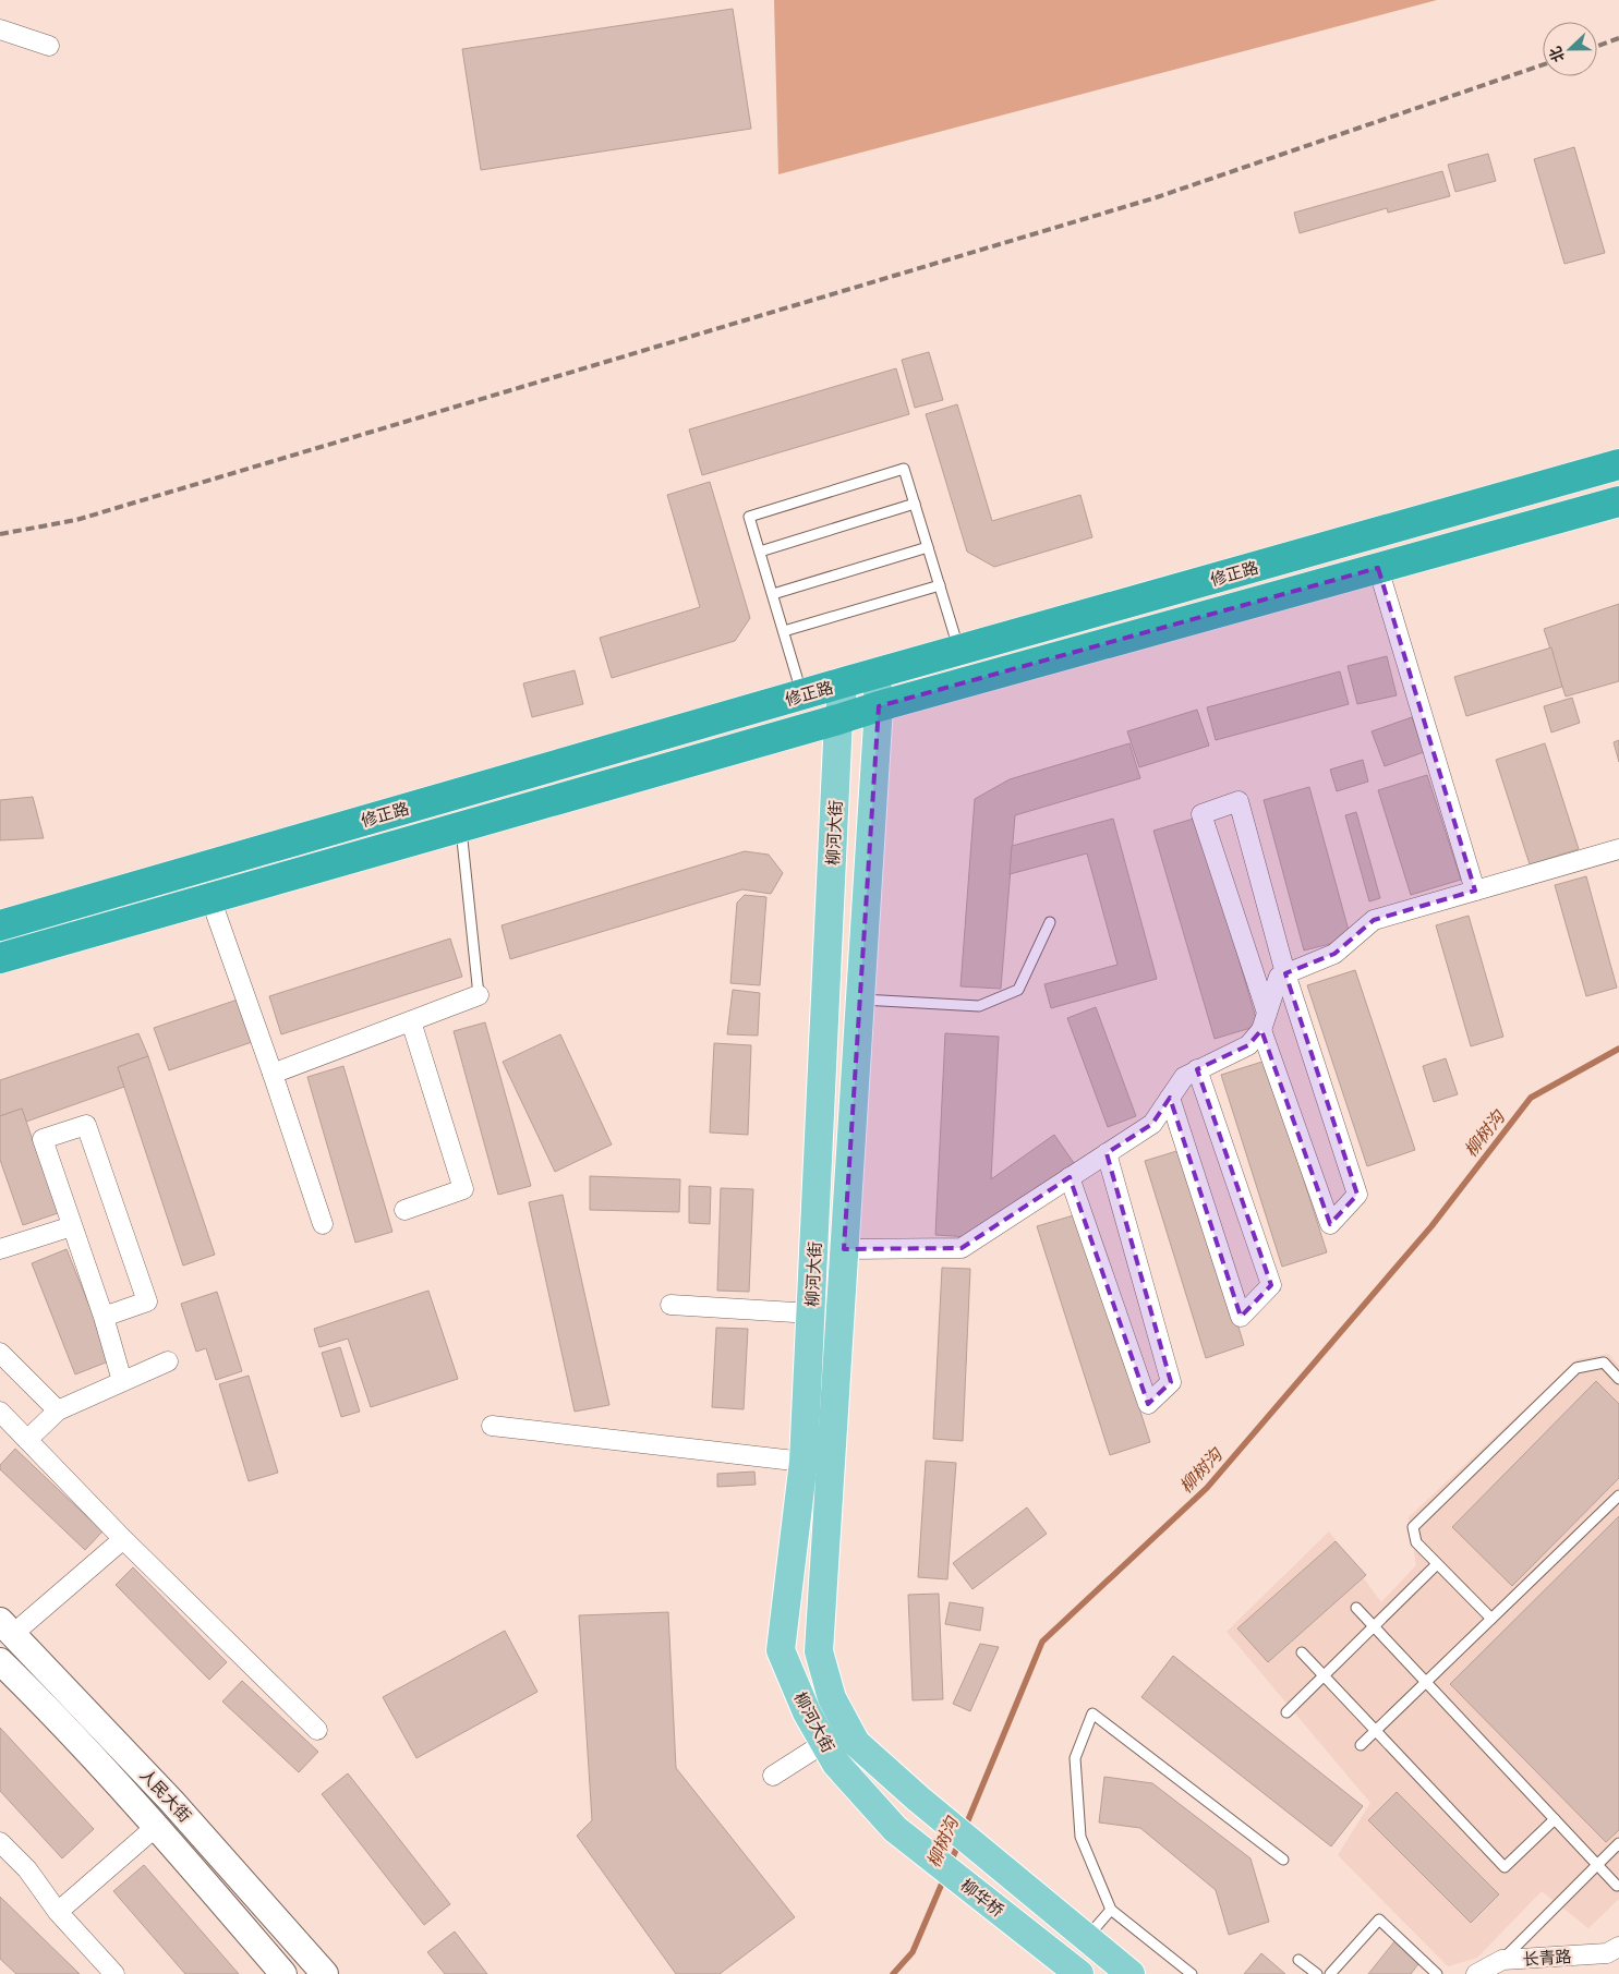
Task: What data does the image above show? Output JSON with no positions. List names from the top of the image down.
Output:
{
  "streets": {
    "highway": ["修正路"],
    "main road": ["柳河大街", "柳华桥"],
    "street": ["人民大街", "长青路"]
  },
  "crossings": [
    ["修正路", "柳河大街"],
    ["柳河大街", "柳华桥"]
  ],
  "water": ["柳树沟"],
  "north": "left"
}
